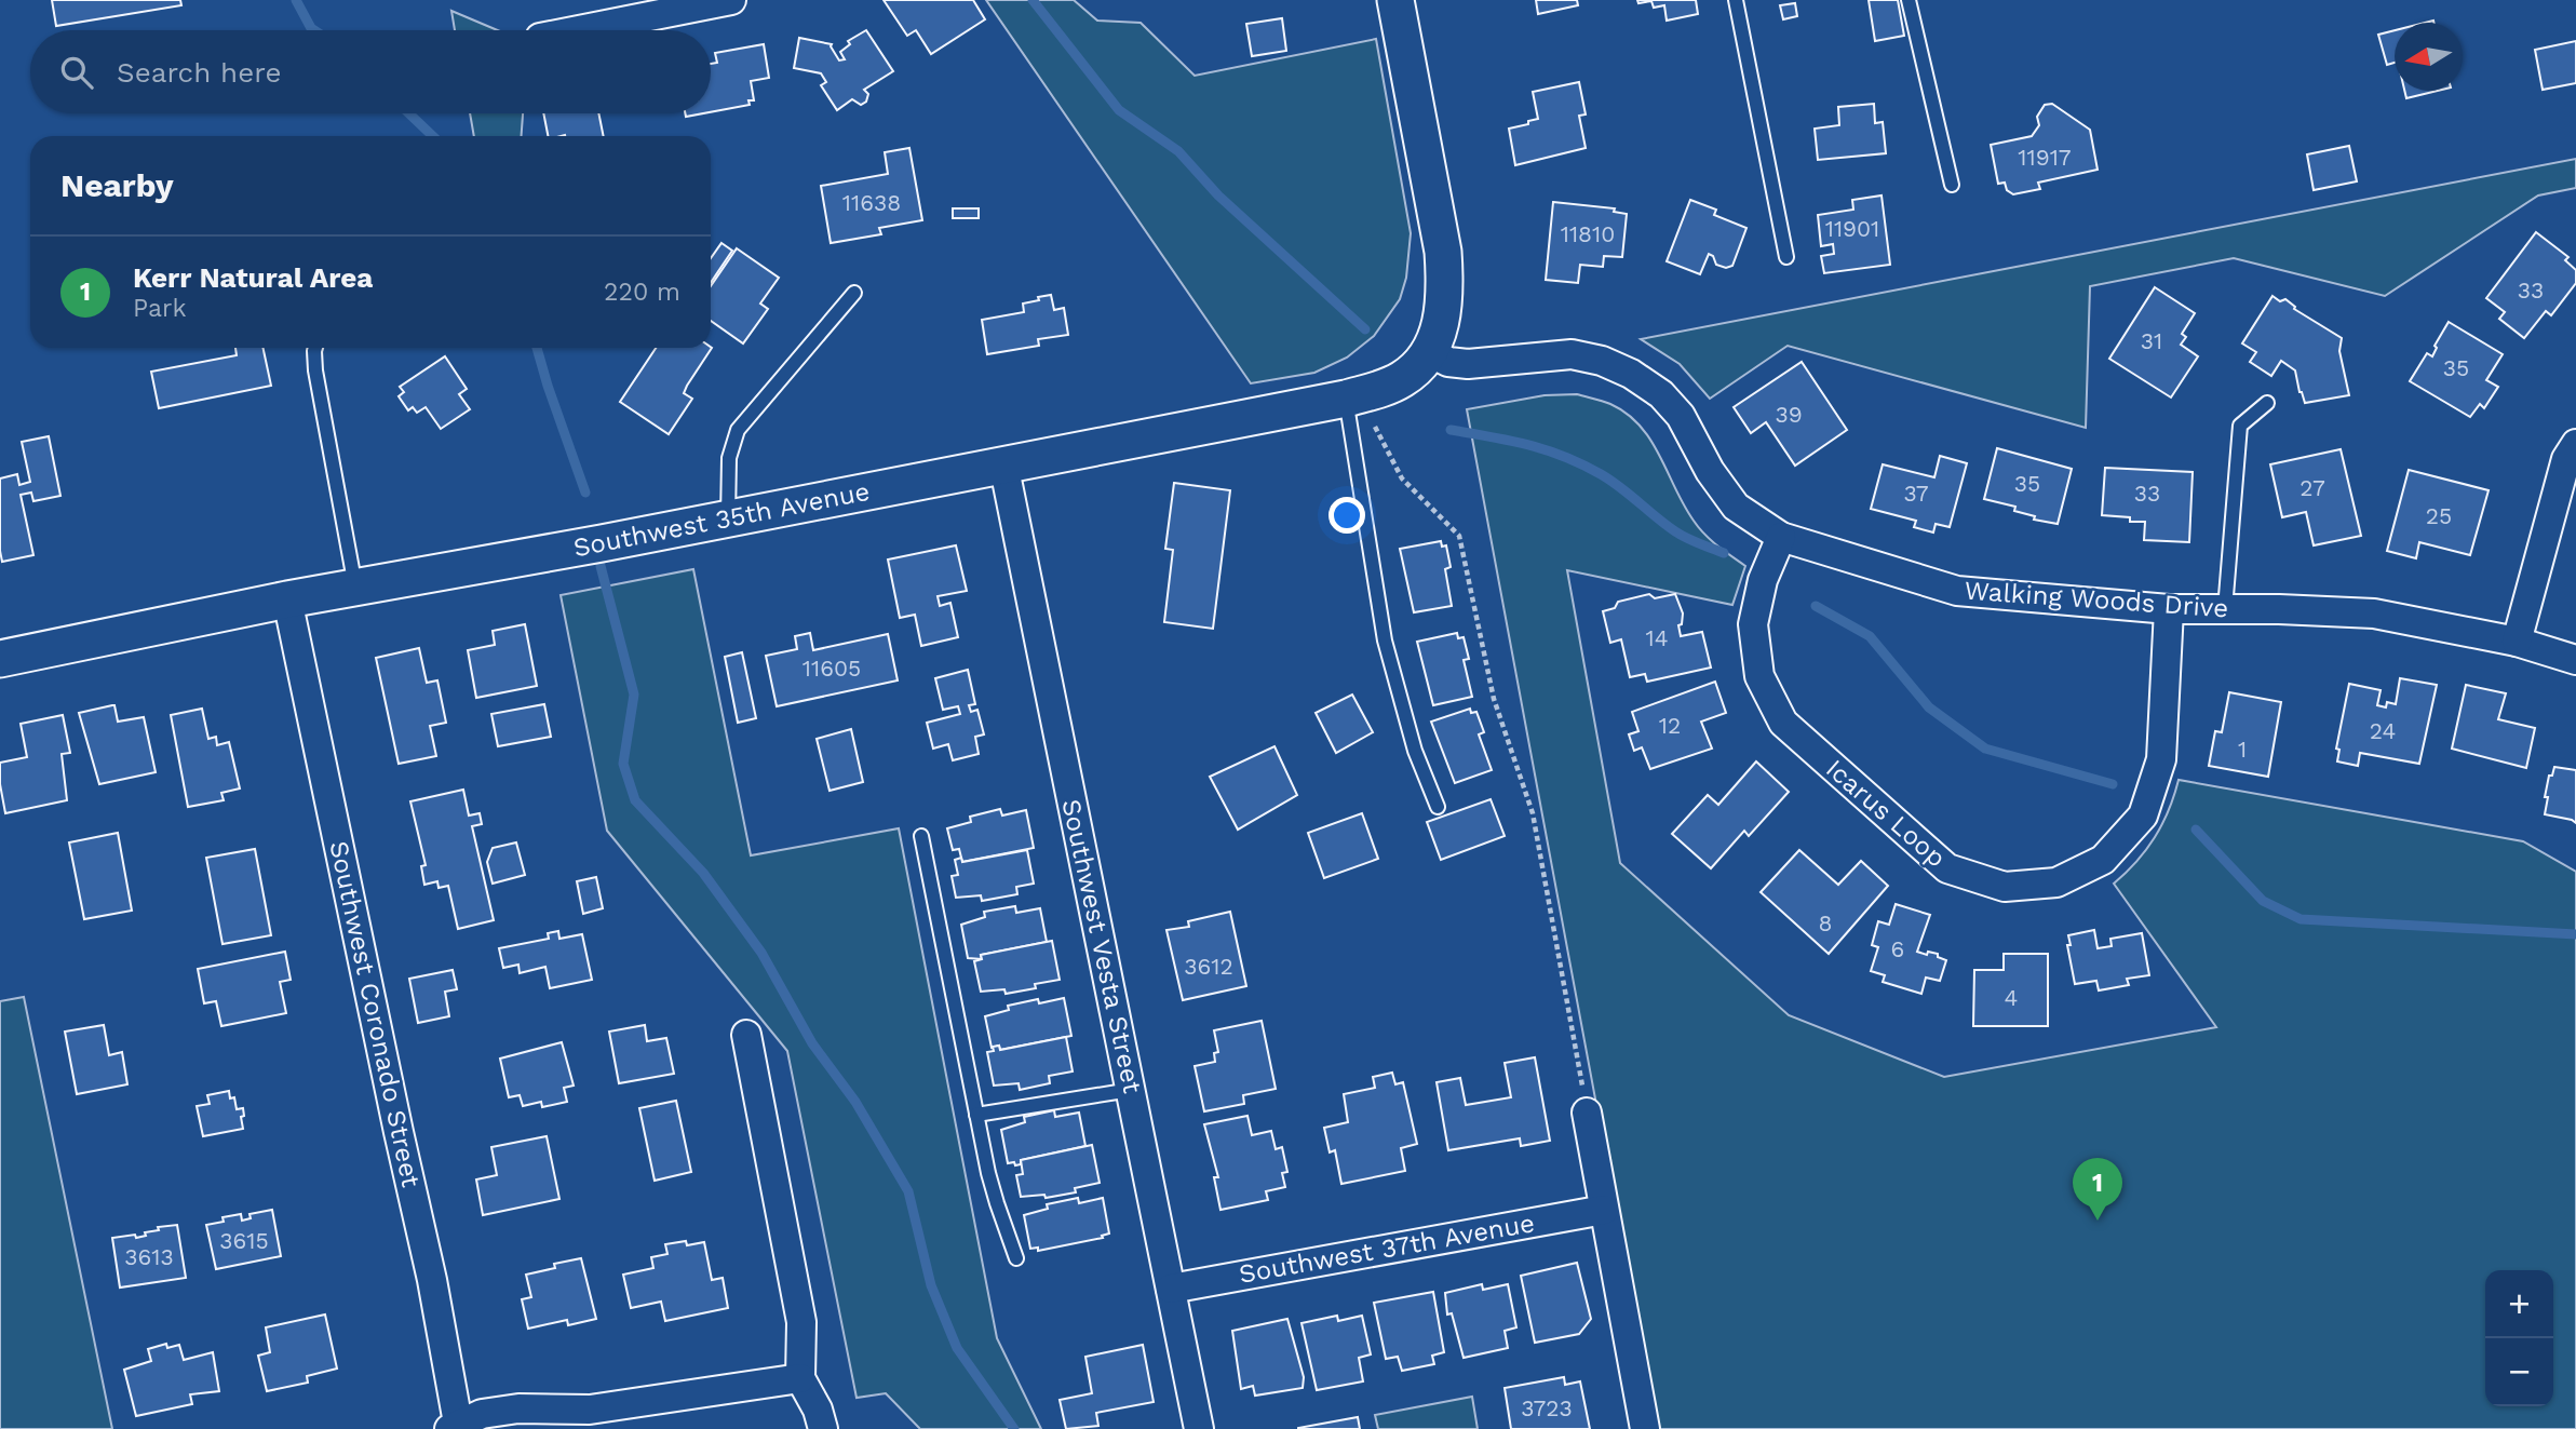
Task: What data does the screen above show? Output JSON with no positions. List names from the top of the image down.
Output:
{
  "streets": {
    "street": [
      "Southwest 35th Avenue",
      "Walking Woods Drive",
      "Icarus Loop",
      "Southwest Vesta Street",
      "Southwest Coronado Street",
      "Southwest 37th Avenue"
    ]
  },
  "crossings": [
    ["Southwest 35th Avenue", "Walking Woods Drive"],
    ["Southwest 35th Avenue", "Southwest Vesta Street"],
    ["Southwest 35th Avenue", "Southwest Coronado Street"],
    ["Walking Woods Drive", "Icarus Loop"],
    ["Southwest Vesta Street", "Southwest 37th Avenue"]
  ],
  "house_numbers": [
    "11917",
    "11638",
    "11901",
    "11810",
    "33",
    "31",
    "35",
    "39",
    "35",
    "27",
    "37",
    "33",
    "25",
    "14",
    "11605",
    "12",
    "24",
    "1",
    "8",
    "6",
    "3612",
    "4",
    "3615",
    "3613",
    "3723"
  ],
  "north": "left",
  "page": {
    "search": "Search here",
    "heading": "Nearby",
    "list": [
      {
        "mark": "1",
        "name": "Kerr Natural Area",
        "note": "Park",
        "value": "220 m"
      }
    ],
    "pins": "1",
    "map_buttons": ["+", "−"]
  }
}
